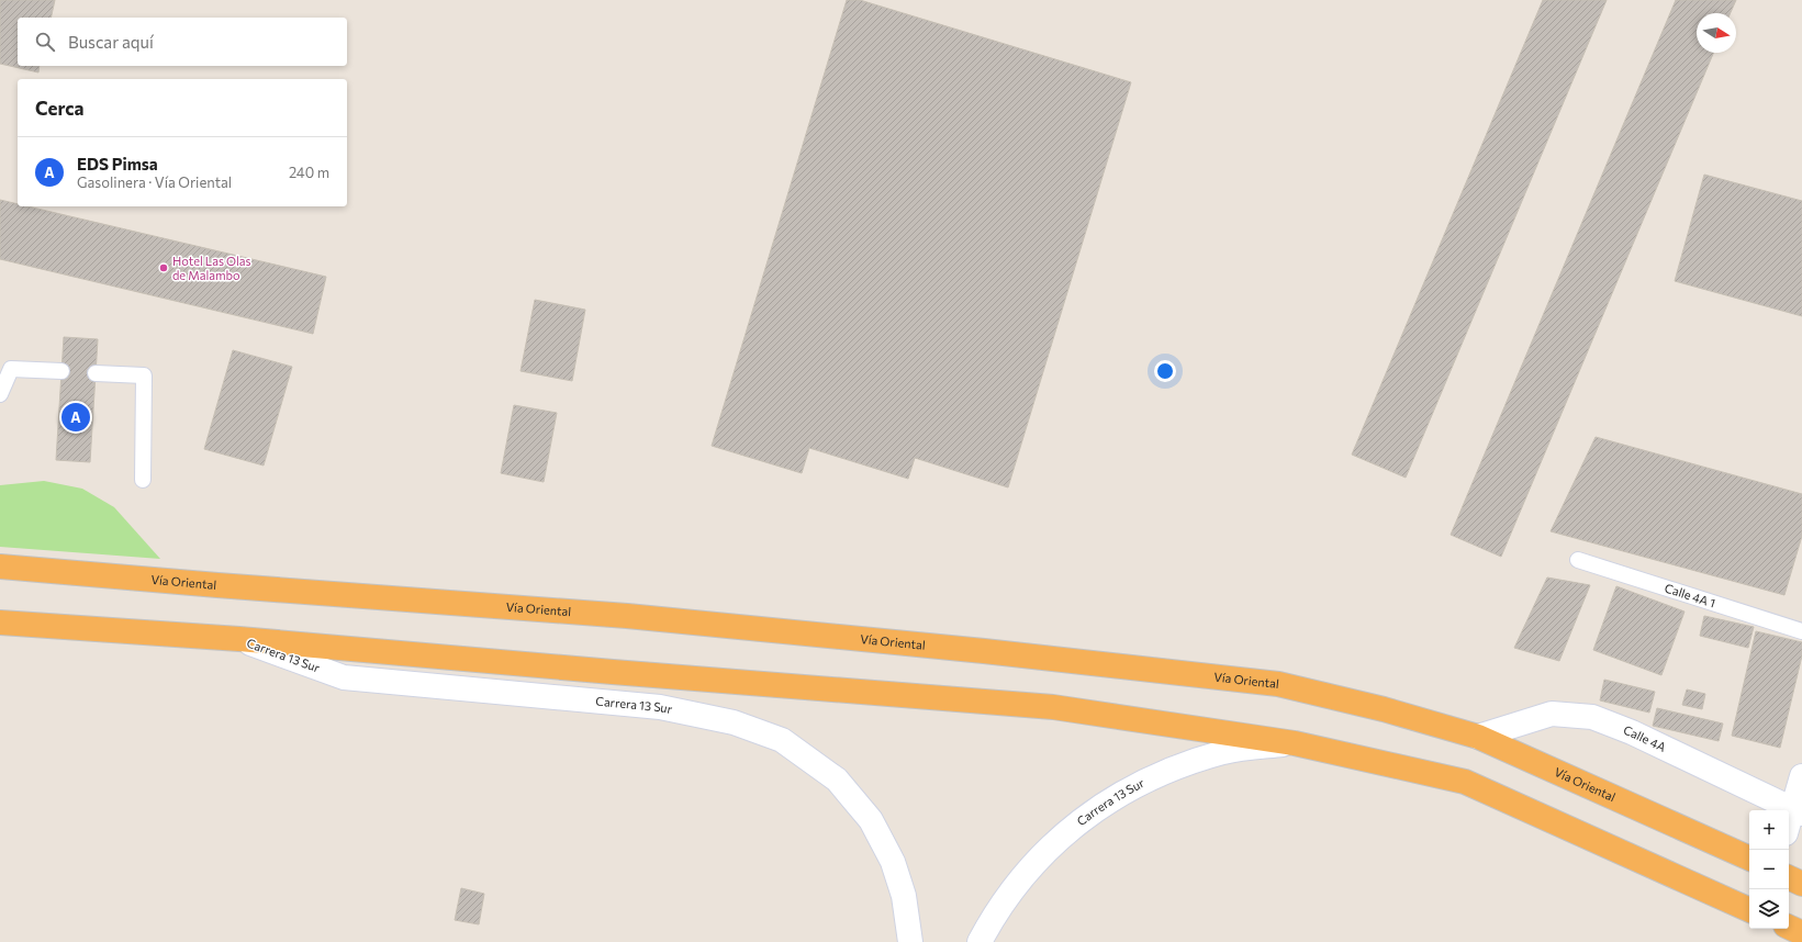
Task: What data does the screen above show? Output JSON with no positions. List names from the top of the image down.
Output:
{
  "streets": {
    "highway": ["Vía Oriental"],
    "street": ["Carrera 13 Sur", "Calle 4A"],
    "lane": ["Calle 4A 1"]
  },
  "crossings": [
    ["Vía Oriental", "Calle 4A"]
  ],
  "places": ["Hotel Las Olas de Malambo"],
  "north": "right",
  "page": {
    "search": "Buscar aquí",
    "heading": "Cerca",
    "list": [
      {
        "mark": "A",
        "name": "EDS Pimsa",
        "note": "Gasolinera · Vía Oriental",
        "value": "240 m"
      }
    ],
    "pins": "A",
    "map_buttons": ["+", "−"]
  }
}
